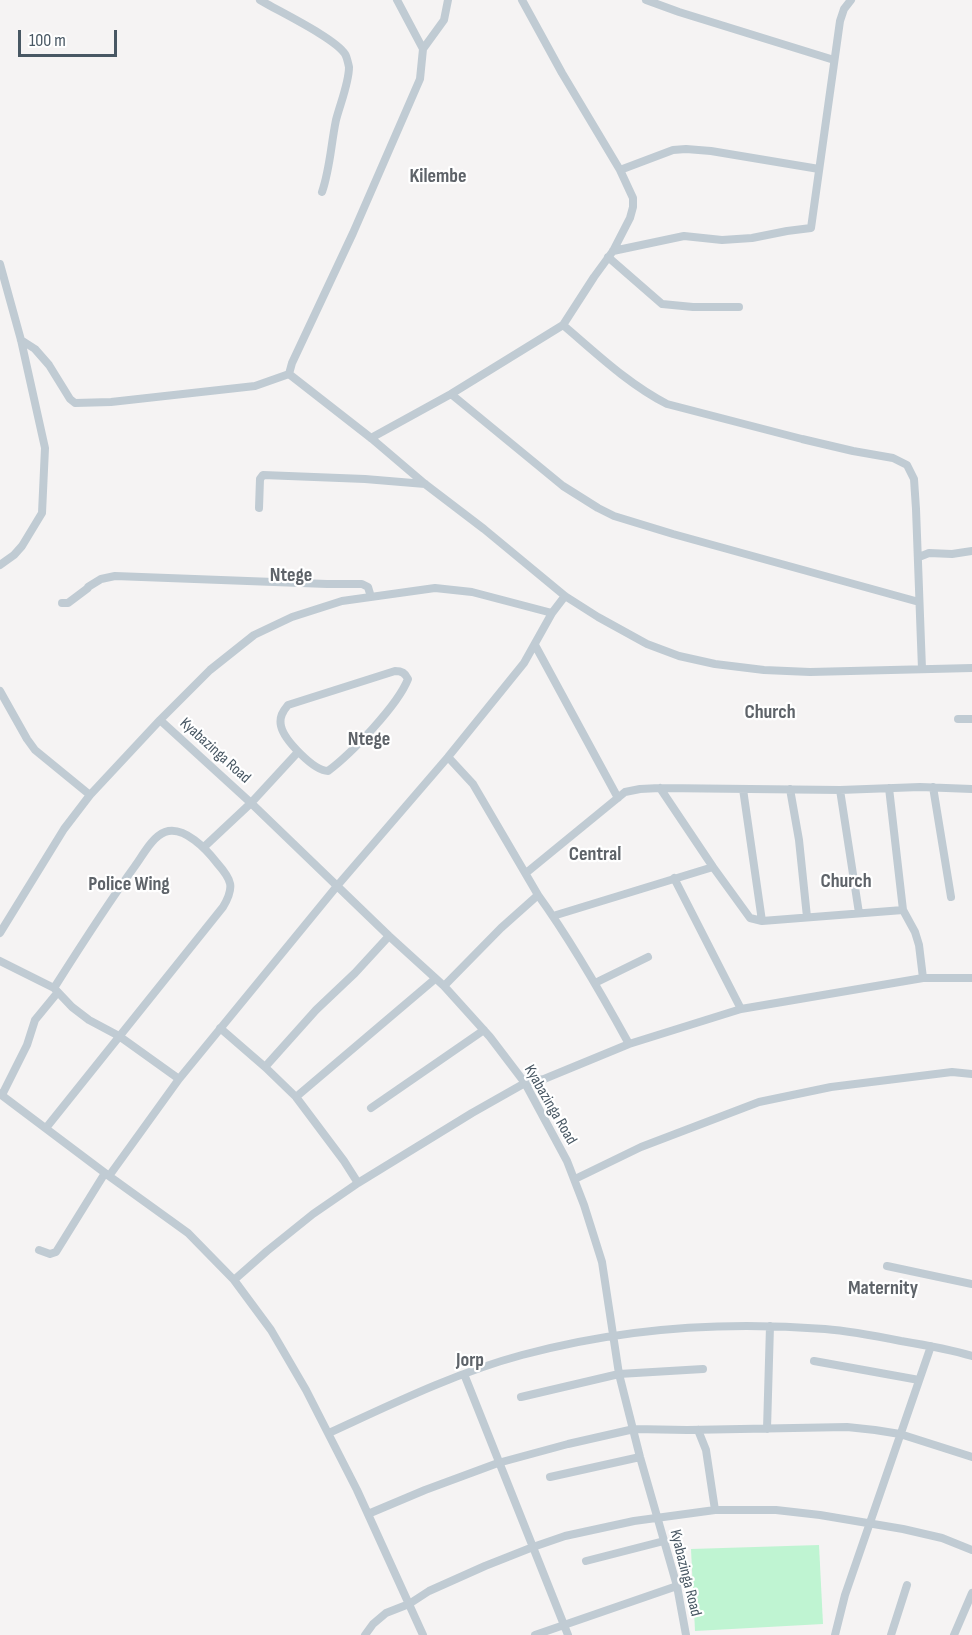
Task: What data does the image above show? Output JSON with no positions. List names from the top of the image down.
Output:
{
  "streets": {
    "street": ["Kyabazinga Road"]
  },
  "districts": [
    "Kilembe",
    "Ntege",
    "Church",
    "Ntege",
    "Central",
    "Church",
    "Police Wing",
    "Maternity",
    "Jorp"
  ],
  "scale_bar": "100 m"
}
